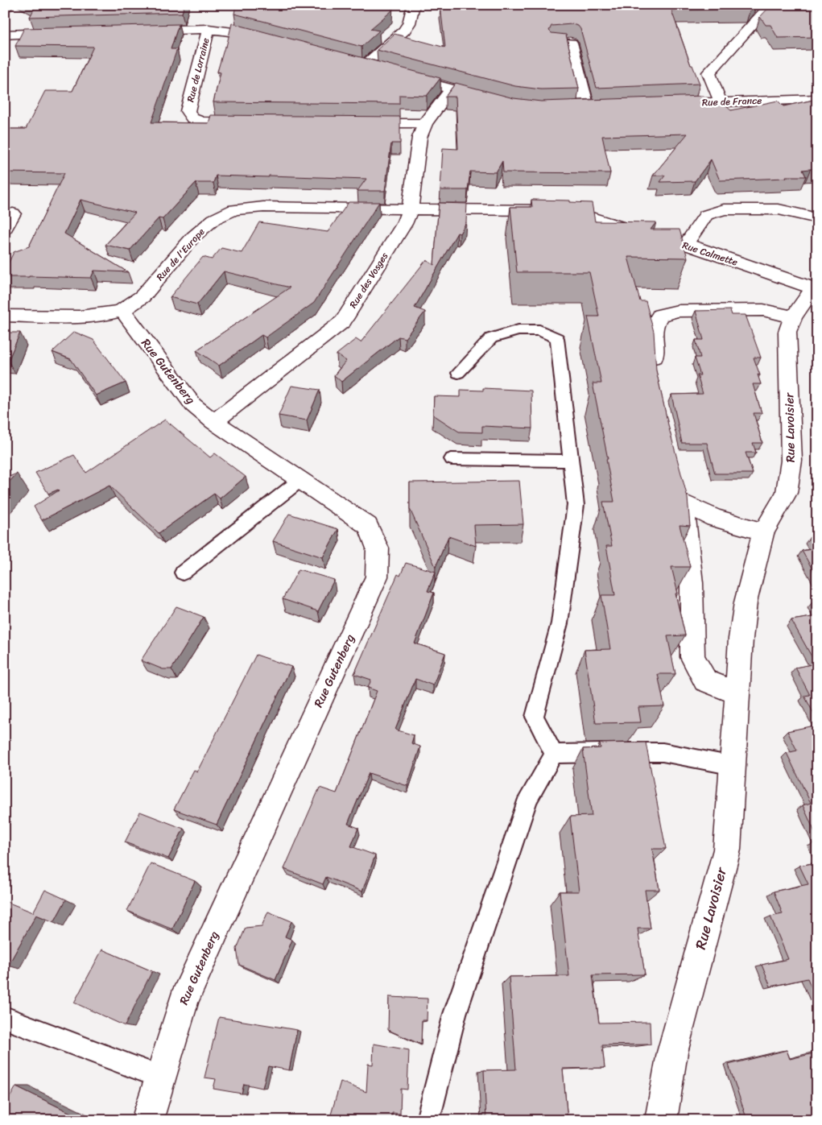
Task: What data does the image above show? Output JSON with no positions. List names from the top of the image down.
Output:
{
  "streets": {
    "street": [
      "Rue de Lorraine",
      "Rue de France",
      "Rue Calmette",
      "Rue de l'Europe",
      "Rue des Vosges",
      "Rue Gutenberg",
      "Rue Lavoisier"
    ]
  },
  "crossings": [
    ["Rue Calmette", "Rue de l'Europe"],
    ["Rue Calmette", "Rue des Vosges"],
    ["Rue Calmette", "Rue Lavoisier"],
    ["Rue de l'Europe", "Rue des Vosges"],
    ["Rue de l'Europe", "Rue Gutenberg"],
    ["Rue des Vosges", "Rue Gutenberg"]
  ]
}
